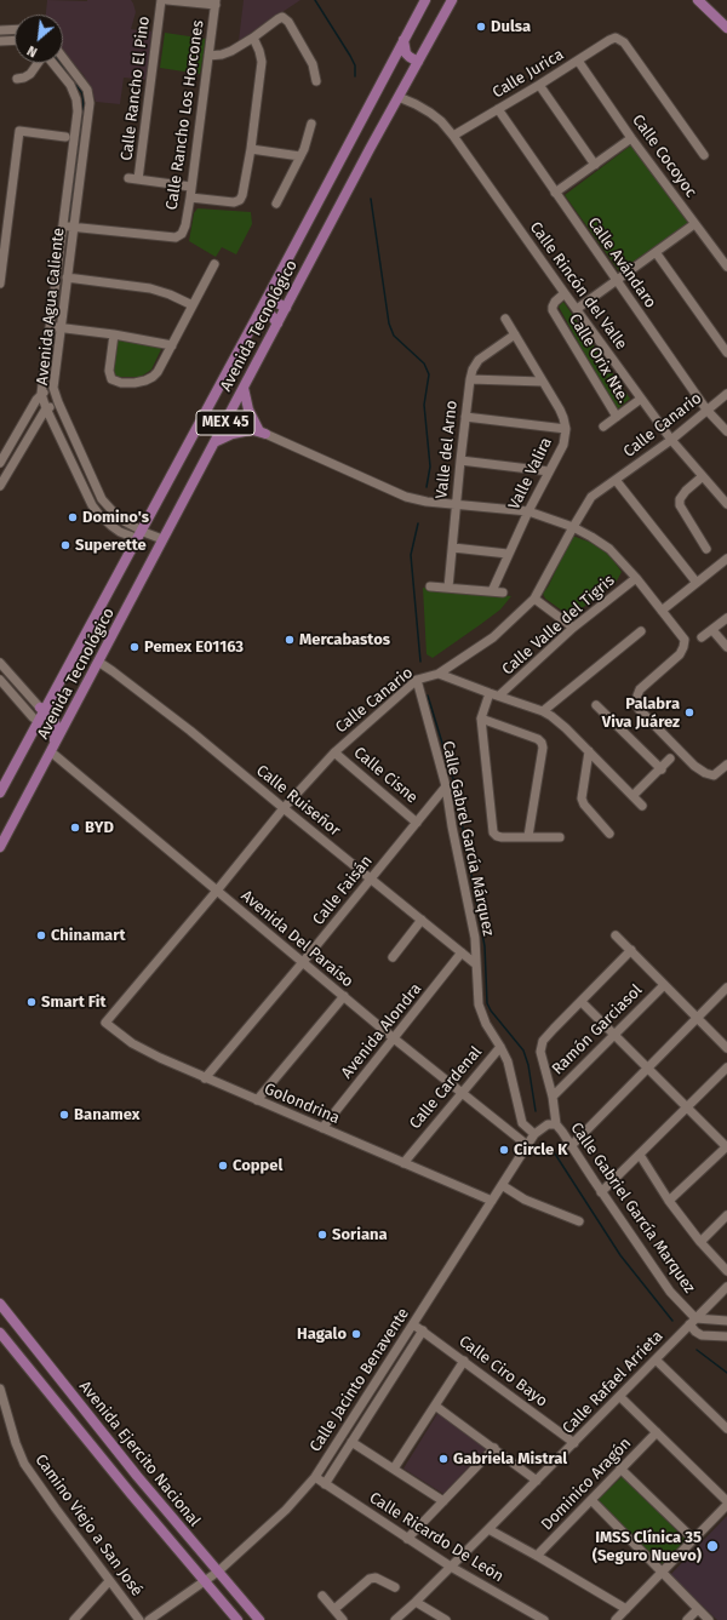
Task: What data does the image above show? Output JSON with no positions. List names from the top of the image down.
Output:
{
  "streets": {
    "main road": ["Avenida Tecnológico", "MEX 45", "Avenida Ejercito Nacional"],
    "street": [
      "Calle Jurica",
      "Calle Rancho El Pino",
      "Calle Rancho Los Horcones",
      "Calle Cocoyoc",
      "Calle Avándaro",
      "Calle Rincón del Valle",
      "Avenida Agua Caliente",
      "Calle Orix Nte.",
      "Calle Canario",
      "Valle del Arno",
      "Valle Valira",
      "Calle Valle del Tigris",
      "Calle Cisne",
      "Calle Ruiseñor",
      "Calle Gabrel García Márquez",
      "Calle Faisán",
      "Avenida Del Paraíso",
      "Ramón Garciasol",
      "Avenida Alondra",
      "Calle Cardenal",
      "Golondrina",
      "Calle Gabriel García Marquez",
      "Calle Ciro Bayo",
      "Calle Jacinto Benavente",
      "Calle Rafael Arrieta",
      "Dominico Aragón",
      "Camino Viejo a San José",
      "Calle Ricardo De León"
    ]
  },
  "crossings": [
    ["Calle Jurica", "Calle Cocoyoc"],
    ["Calle Jurica", "Calle Avándaro"],
    ["Calle Jurica", "Calle Rincón del Valle"],
    ["Calle Rancho Los Horcones", "Avenida Agua Caliente"],
    ["Calle Avándaro", "Calle Canario"],
    ["Calle Rincón del Valle", "Avenida Tecnológico"],
    ["Calle Rincón del Valle", "Calle Orix Nte."],
    ["Calle Rincón del Valle", "Calle Canario"],
    ["Avenida Agua Caliente", "Avenida Tecnológico"],
    ["Avenida Tecnológico", "Calle Ruiseñor"],
    ["Avenida Tecnológico", "Avenida Del Paraíso"],
    ["Calle Canario", "Calle Cisne"],
    ["Calle Canario", "Calle Ruiseñor"],
    ["Calle Canario", "Calle Gabrel García Márquez"],
    ["Calle Canario", "Avenida Del Paraíso"],
    ["Calle Canario", "Golondrina"],
    ["Valle del Arno", "Valle Valira"],
    ["Calle Cisne", "Calle Faisán"],
    ["Calle Ruiseñor", "Calle Gabrel García Márquez"],
    ["Calle Ruiseñor", "Calle Faisán"],
    ["Calle Ruiseñor", "Avenida Alondra"],
    ["Calle Gabrel García Márquez", "Calle Faisán"],
    ["Calle Gabrel García Márquez", "Calle Cardenal"],
    ["Calle Faisán", "Avenida Del Paraíso"],
    ["Calle Faisán", "Golondrina"],
    ["Avenida Del Paraíso", "Avenida Alondra"],
    ["Avenida Del Paraíso", "Calle Cardenal"],
    ["Avenida Del Paraíso", "Calle Jacinto Benavente"],
    ["Ramón Garciasol", "Calle Gabriel García Marquez"],
    ["Avenida Alondra", "Golondrina"],
    ["Calle Cardenal", "Golondrina"],
    ["Golondrina", "Calle Jacinto Benavente"],
    ["Calle Gabriel García Marquez", "Calle Rafael Arrieta"],
    ["Calle Ciro Bayo", "Calle Jacinto Benavente"],
    ["Calle Ciro Bayo", "Calle Rafael Arrieta"],
    ["Calle Jacinto Benavente", "Avenida Ejercito Nacional"],
    ["Calle Jacinto Benavente", "Calle Ricardo De León"],
    ["Calle Rafael Arrieta", "Calle Ricardo De León"]
  ],
  "places": [
    "Dulsa",
    "Domino's",
    "Superette",
    "Mercabastos",
    "Pemex E01163",
    "Palabra Viva Juárez",
    "BYD",
    "Chinamart",
    "Smart Fit",
    "Banamex",
    "Circle K",
    "Coppel",
    "Soriana",
    "Hagalo",
    "Gabriela Mistral",
    "IMSS Clínica 35 (Seguro Nuevo)"
  ],
  "north": "bottom left"
}
